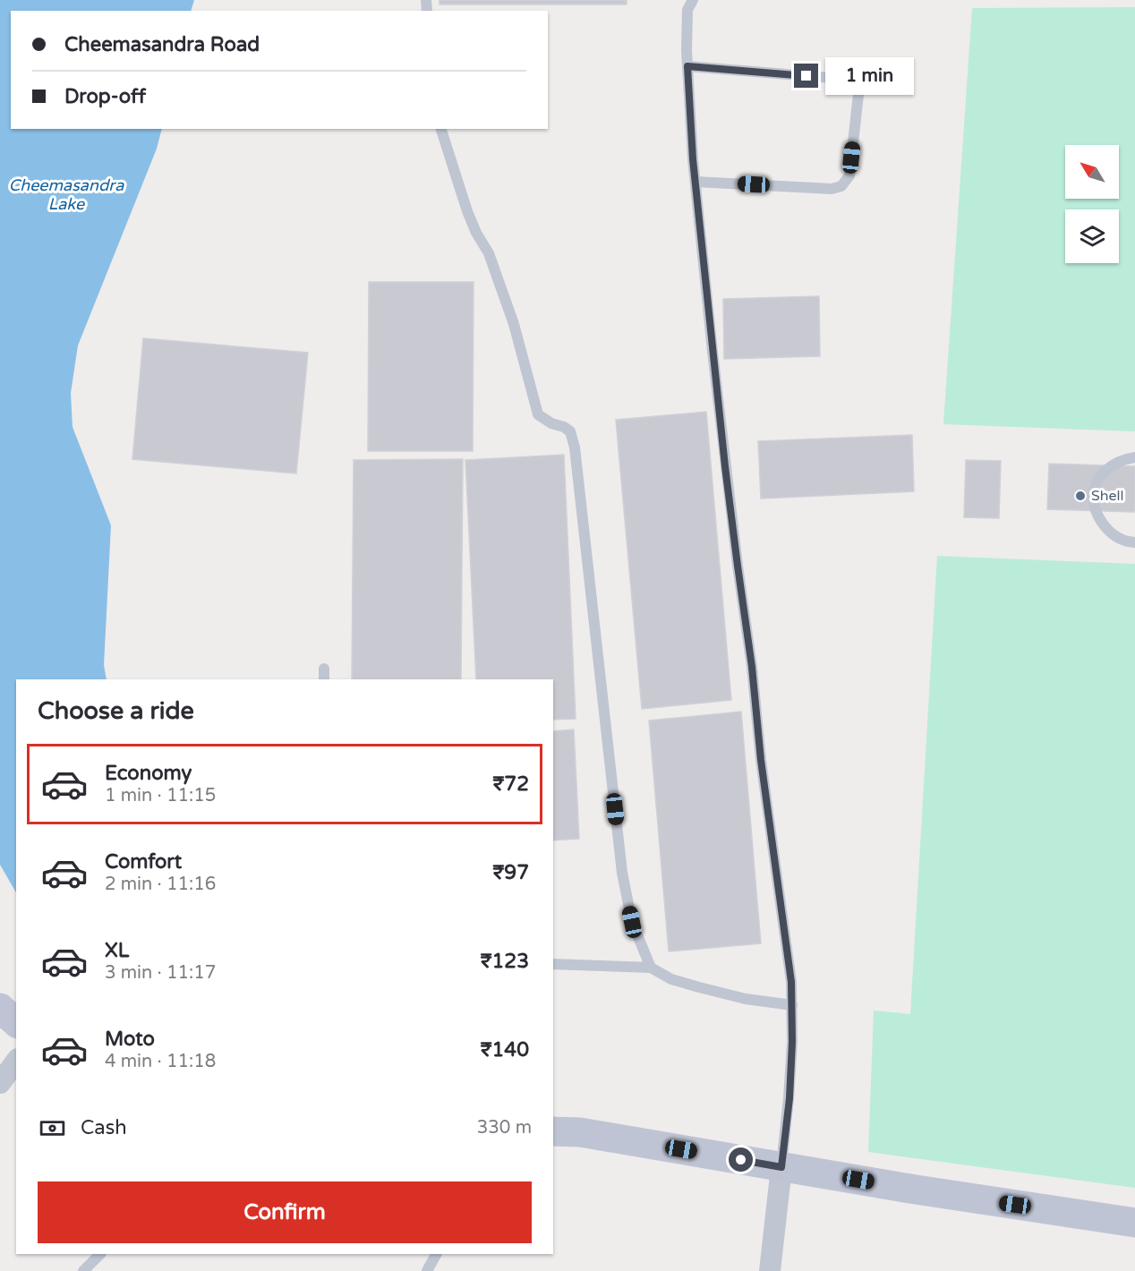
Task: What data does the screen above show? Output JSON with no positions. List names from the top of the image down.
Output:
{
  "water": ["Cheemasandra Lake"],
  "places": ["Shell"],
  "north": "top left",
  "page": {
    "banner": ["Cheemasandra Road", "Drop-off"],
    "bubble": "1 min",
    "heading": "Choose a ride",
    "list": [
      {
        "name": "Economy",
        "note": "1 min · 11:15",
        "value": "₹72"
      },
      {
        "name": "Comfort",
        "note": "2 min · 11:16",
        "value": "₹97"
      },
      {
        "name": "XL",
        "note": "3 min · 11:17",
        "value": "₹123"
      },
      {
        "name": "Moto",
        "note": "4 min · 11:18",
        "value": "₹140"
      }
    ],
    "pay": ["Cash", "330 m"],
    "buttons": "Confirm"
  }
}
